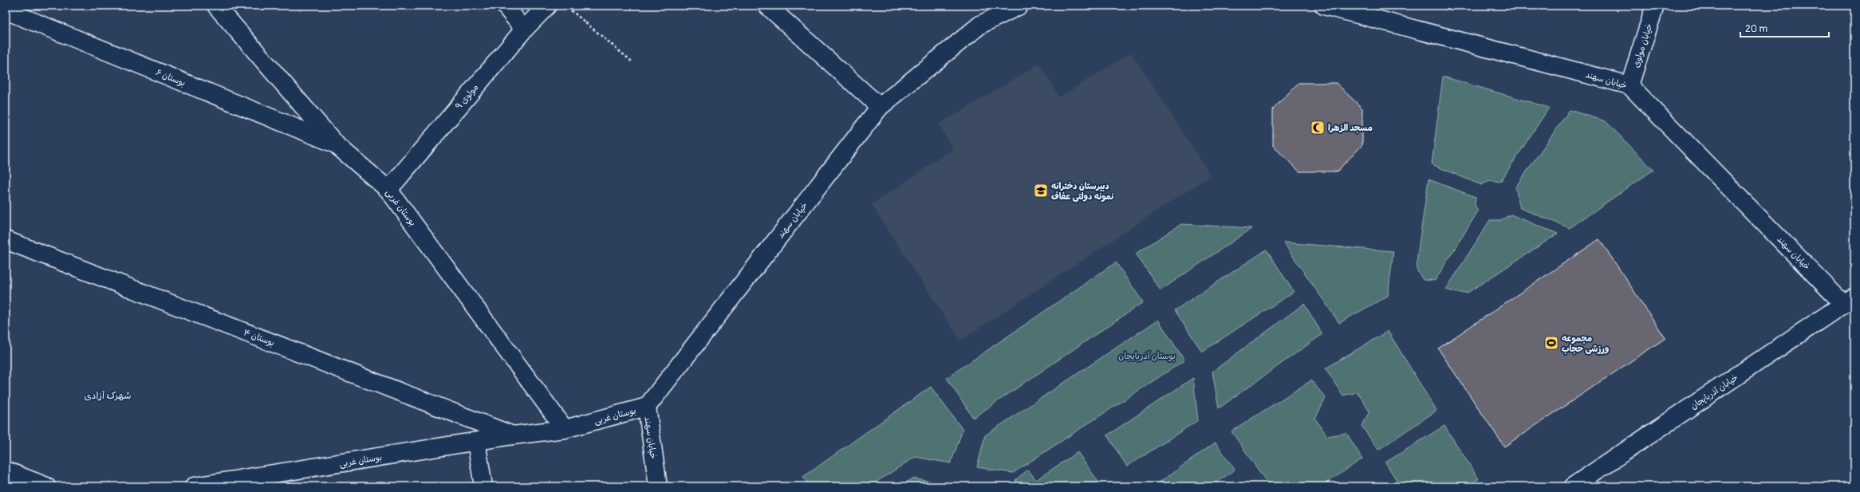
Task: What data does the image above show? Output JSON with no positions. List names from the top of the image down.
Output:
{
  "streets": {
    "street": [
      "خیابان مولوی",
      "بوستان ۶",
      "خیابان سهند",
      "مولوی ۹",
      "بوستان غربی",
      "بوستان ۴",
      "خیابان آذربایجان"
    ]
  },
  "crossings": [
    ["خیابان مولوی", "خیابان سهند"],
    ["بوستان ۶", "بوستان غربی"],
    ["خیابان سهند", "بوستان غربی"],
    ["خیابان سهند", "خیابان آذربایجان"],
    ["مولوی ۹", "بوستان غربی"],
    ["بوستان غربی", "بوستان ۴"]
  ],
  "districts": ["شهرک آزادی"],
  "parks": ["بوستان آذربایجان"],
  "places": {
    "mosque": ["مسجد الزهرا"],
    "school or university": ["دبیرستان دخترانه نمونه دولتی عفاف"],
    "sports": ["مجموعه ورزشی حجاب"]
  },
  "scale_bar": "20 m"
}
